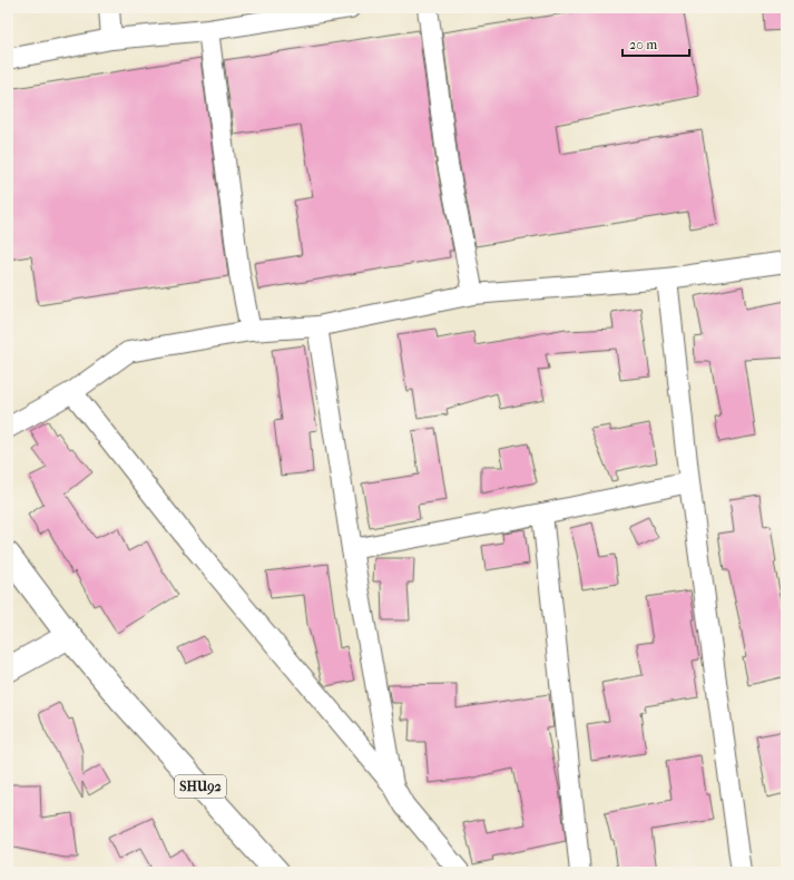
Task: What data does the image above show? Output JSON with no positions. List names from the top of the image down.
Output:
{
  "streets": {
    "main road": ["SHU92"]
  },
  "scale_bar": "20 m"
}
